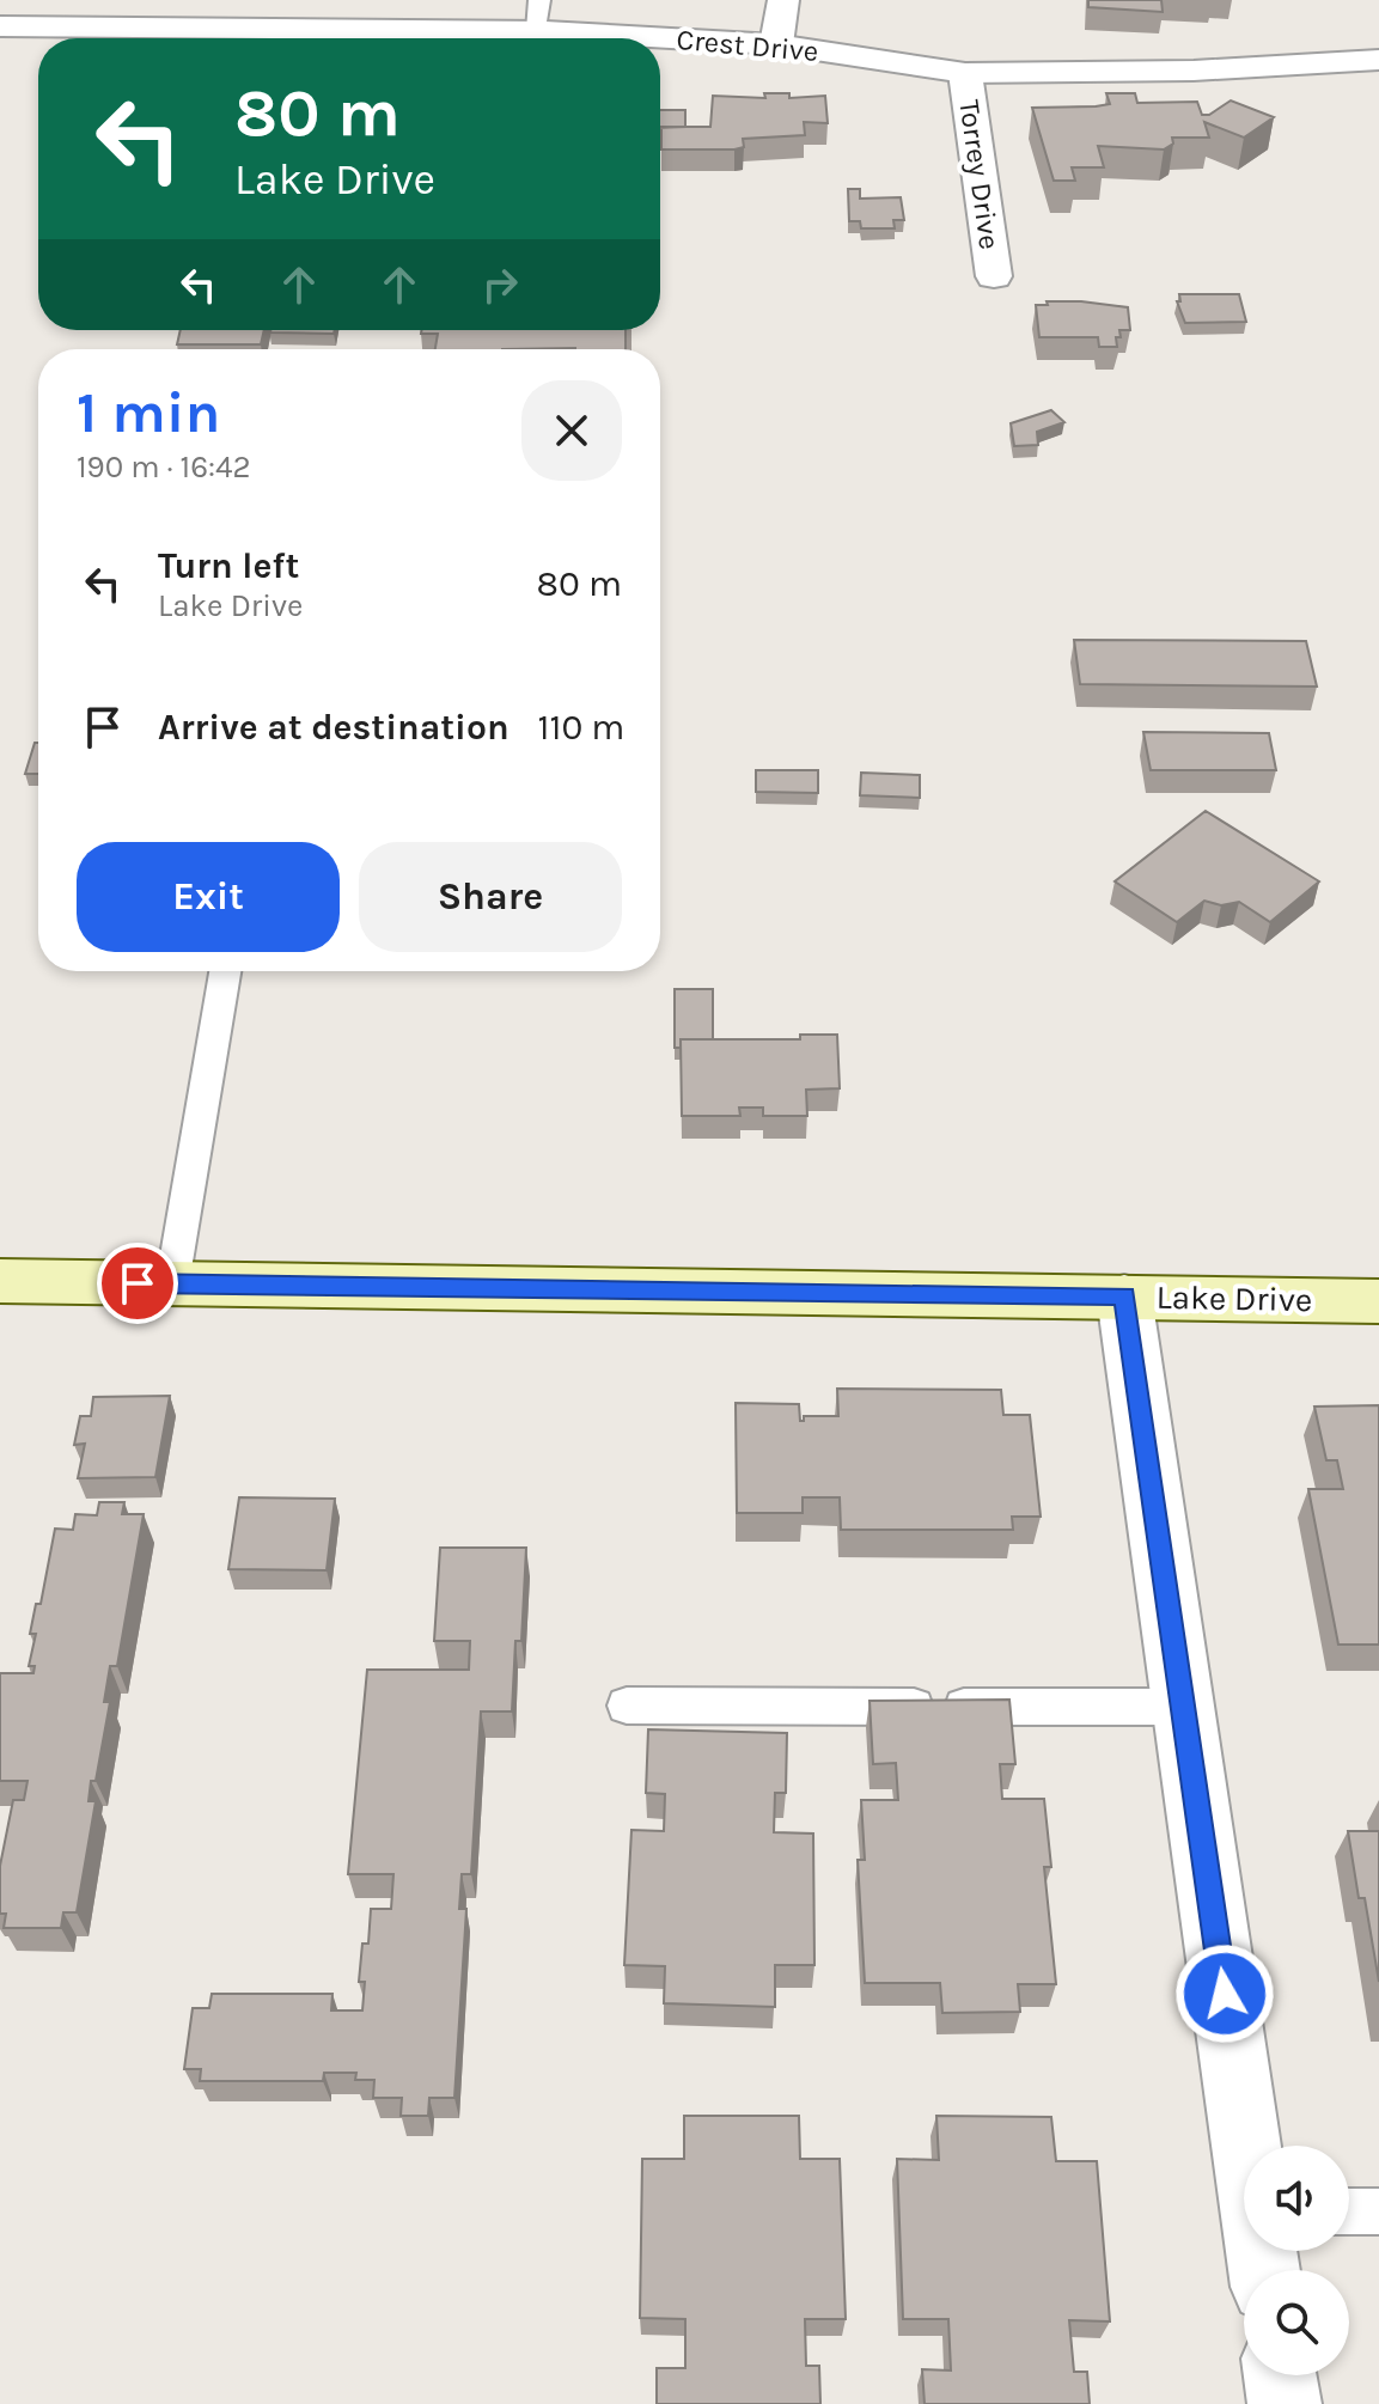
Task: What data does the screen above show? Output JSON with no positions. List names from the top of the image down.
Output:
{
  "streets": {
    "main road": ["Lake Drive"],
    "street": ["Crest Drive", "Torrey Drive"]
  },
  "crossings": [
    ["Crest Drive", "Torrey Drive"]
  ],
  "page": {
    "turn": ["80 m", "Lake Drive"],
    "heading": ["1 min", "190 m · 16:42"],
    "list": [
      {
        "name": "Turn left",
        "note": "Lake Drive",
        "value": "80 m"
      },
      {
        "name": "Arrive at destination",
        "value": "110 m"
      }
    ],
    "buttons": ["Exit", "Share"]
  }
}
